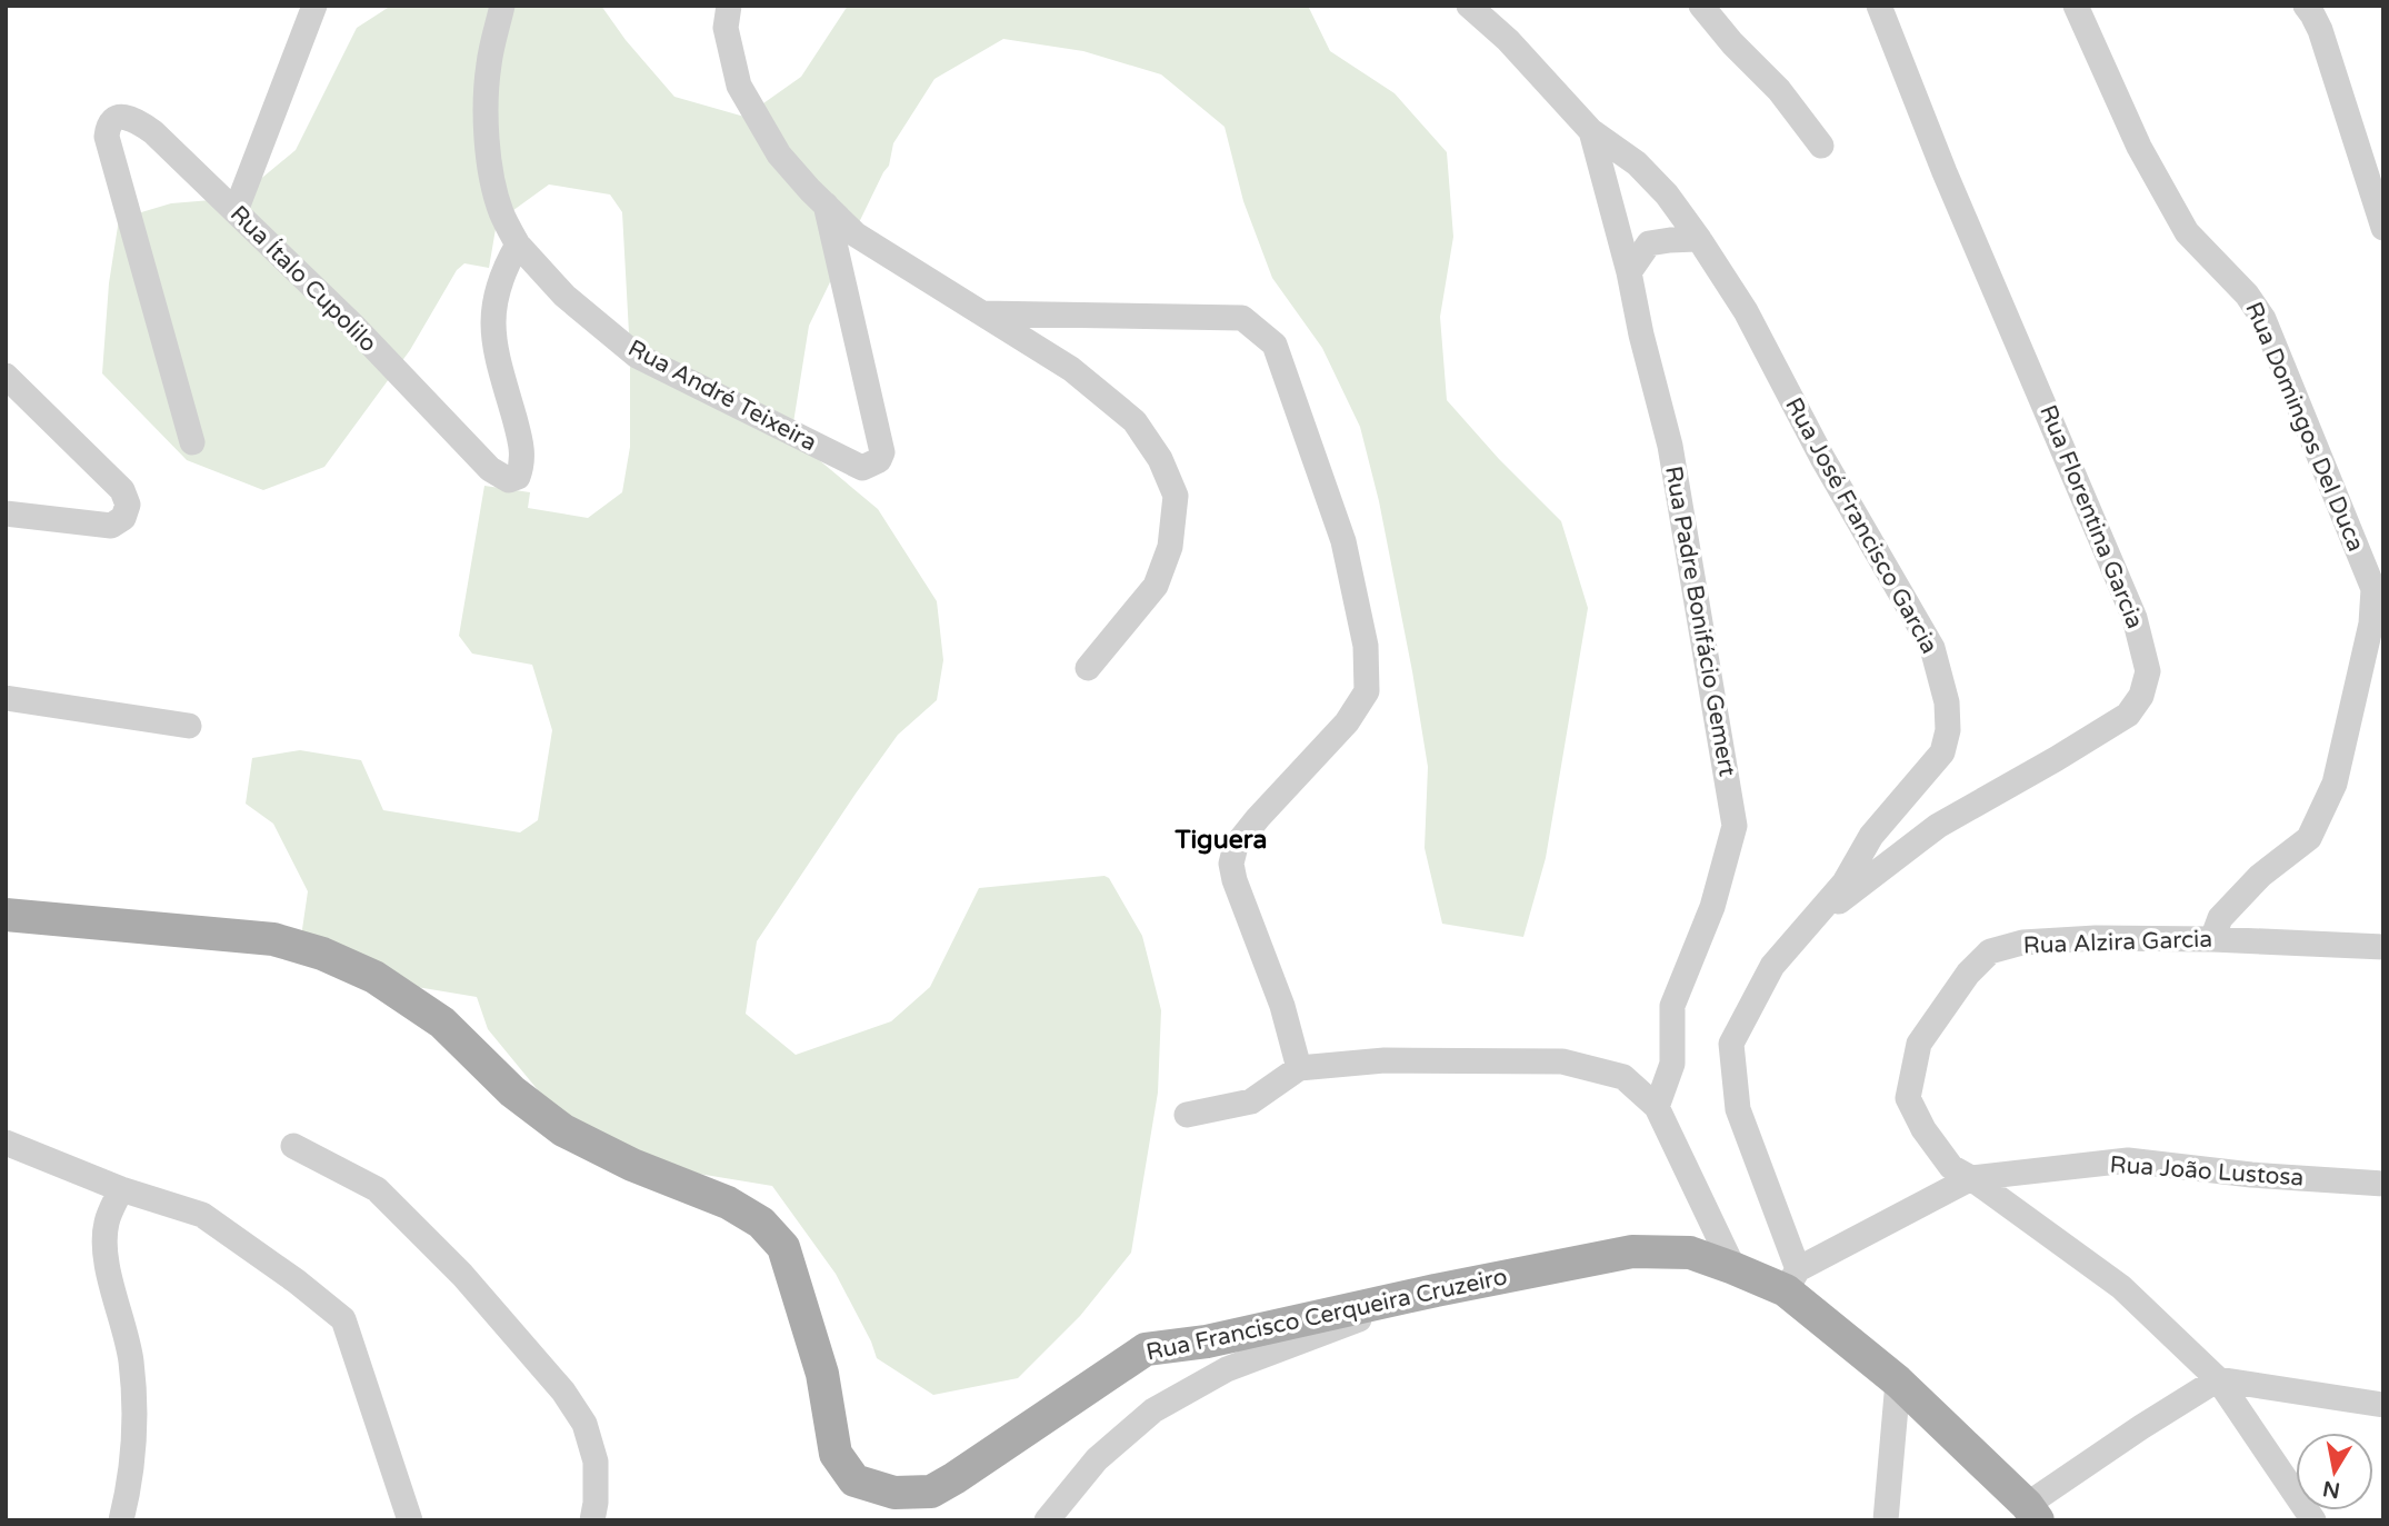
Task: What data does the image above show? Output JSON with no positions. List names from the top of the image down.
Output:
{
  "streets": {
    "main road": ["Rua Francisco Cerqueira Cruzeiro"],
    "street": [
      "Rua Ítalo Cupolilo",
      "Rua André Teixeira",
      "Rua Domingos Del Duca",
      "Rua Florentina Garcia",
      "Rua José Francisco Garcia",
      "Rua Padre Bonifácio Gemert",
      "Rua Alzira Garcia",
      "Rua João Lustosa"
    ]
  },
  "crossings": [
    ["Rua Ítalo Cupolilo", "Rua André Teixeira"],
    ["Rua Domingos Del Duca", "Rua Alzira Garcia"],
    ["Rua Florentina Garcia", "Rua José Francisco Garcia"],
    ["Rua José Francisco Garcia", "Rua Padre Bonifácio Gemert"],
    ["Rua José Francisco Garcia", "Rua João Lustosa"],
    ["Rua José Francisco Garcia", "Rua Francisco Cerqueira Cruzeiro"],
    ["Rua Alzira Garcia", "Rua João Lustosa"],
    ["Rua João Lustosa", "Rua Francisco Cerqueira Cruzeiro"]
  ],
  "districts": ["Tiguera"],
  "north": "bottom"
}
